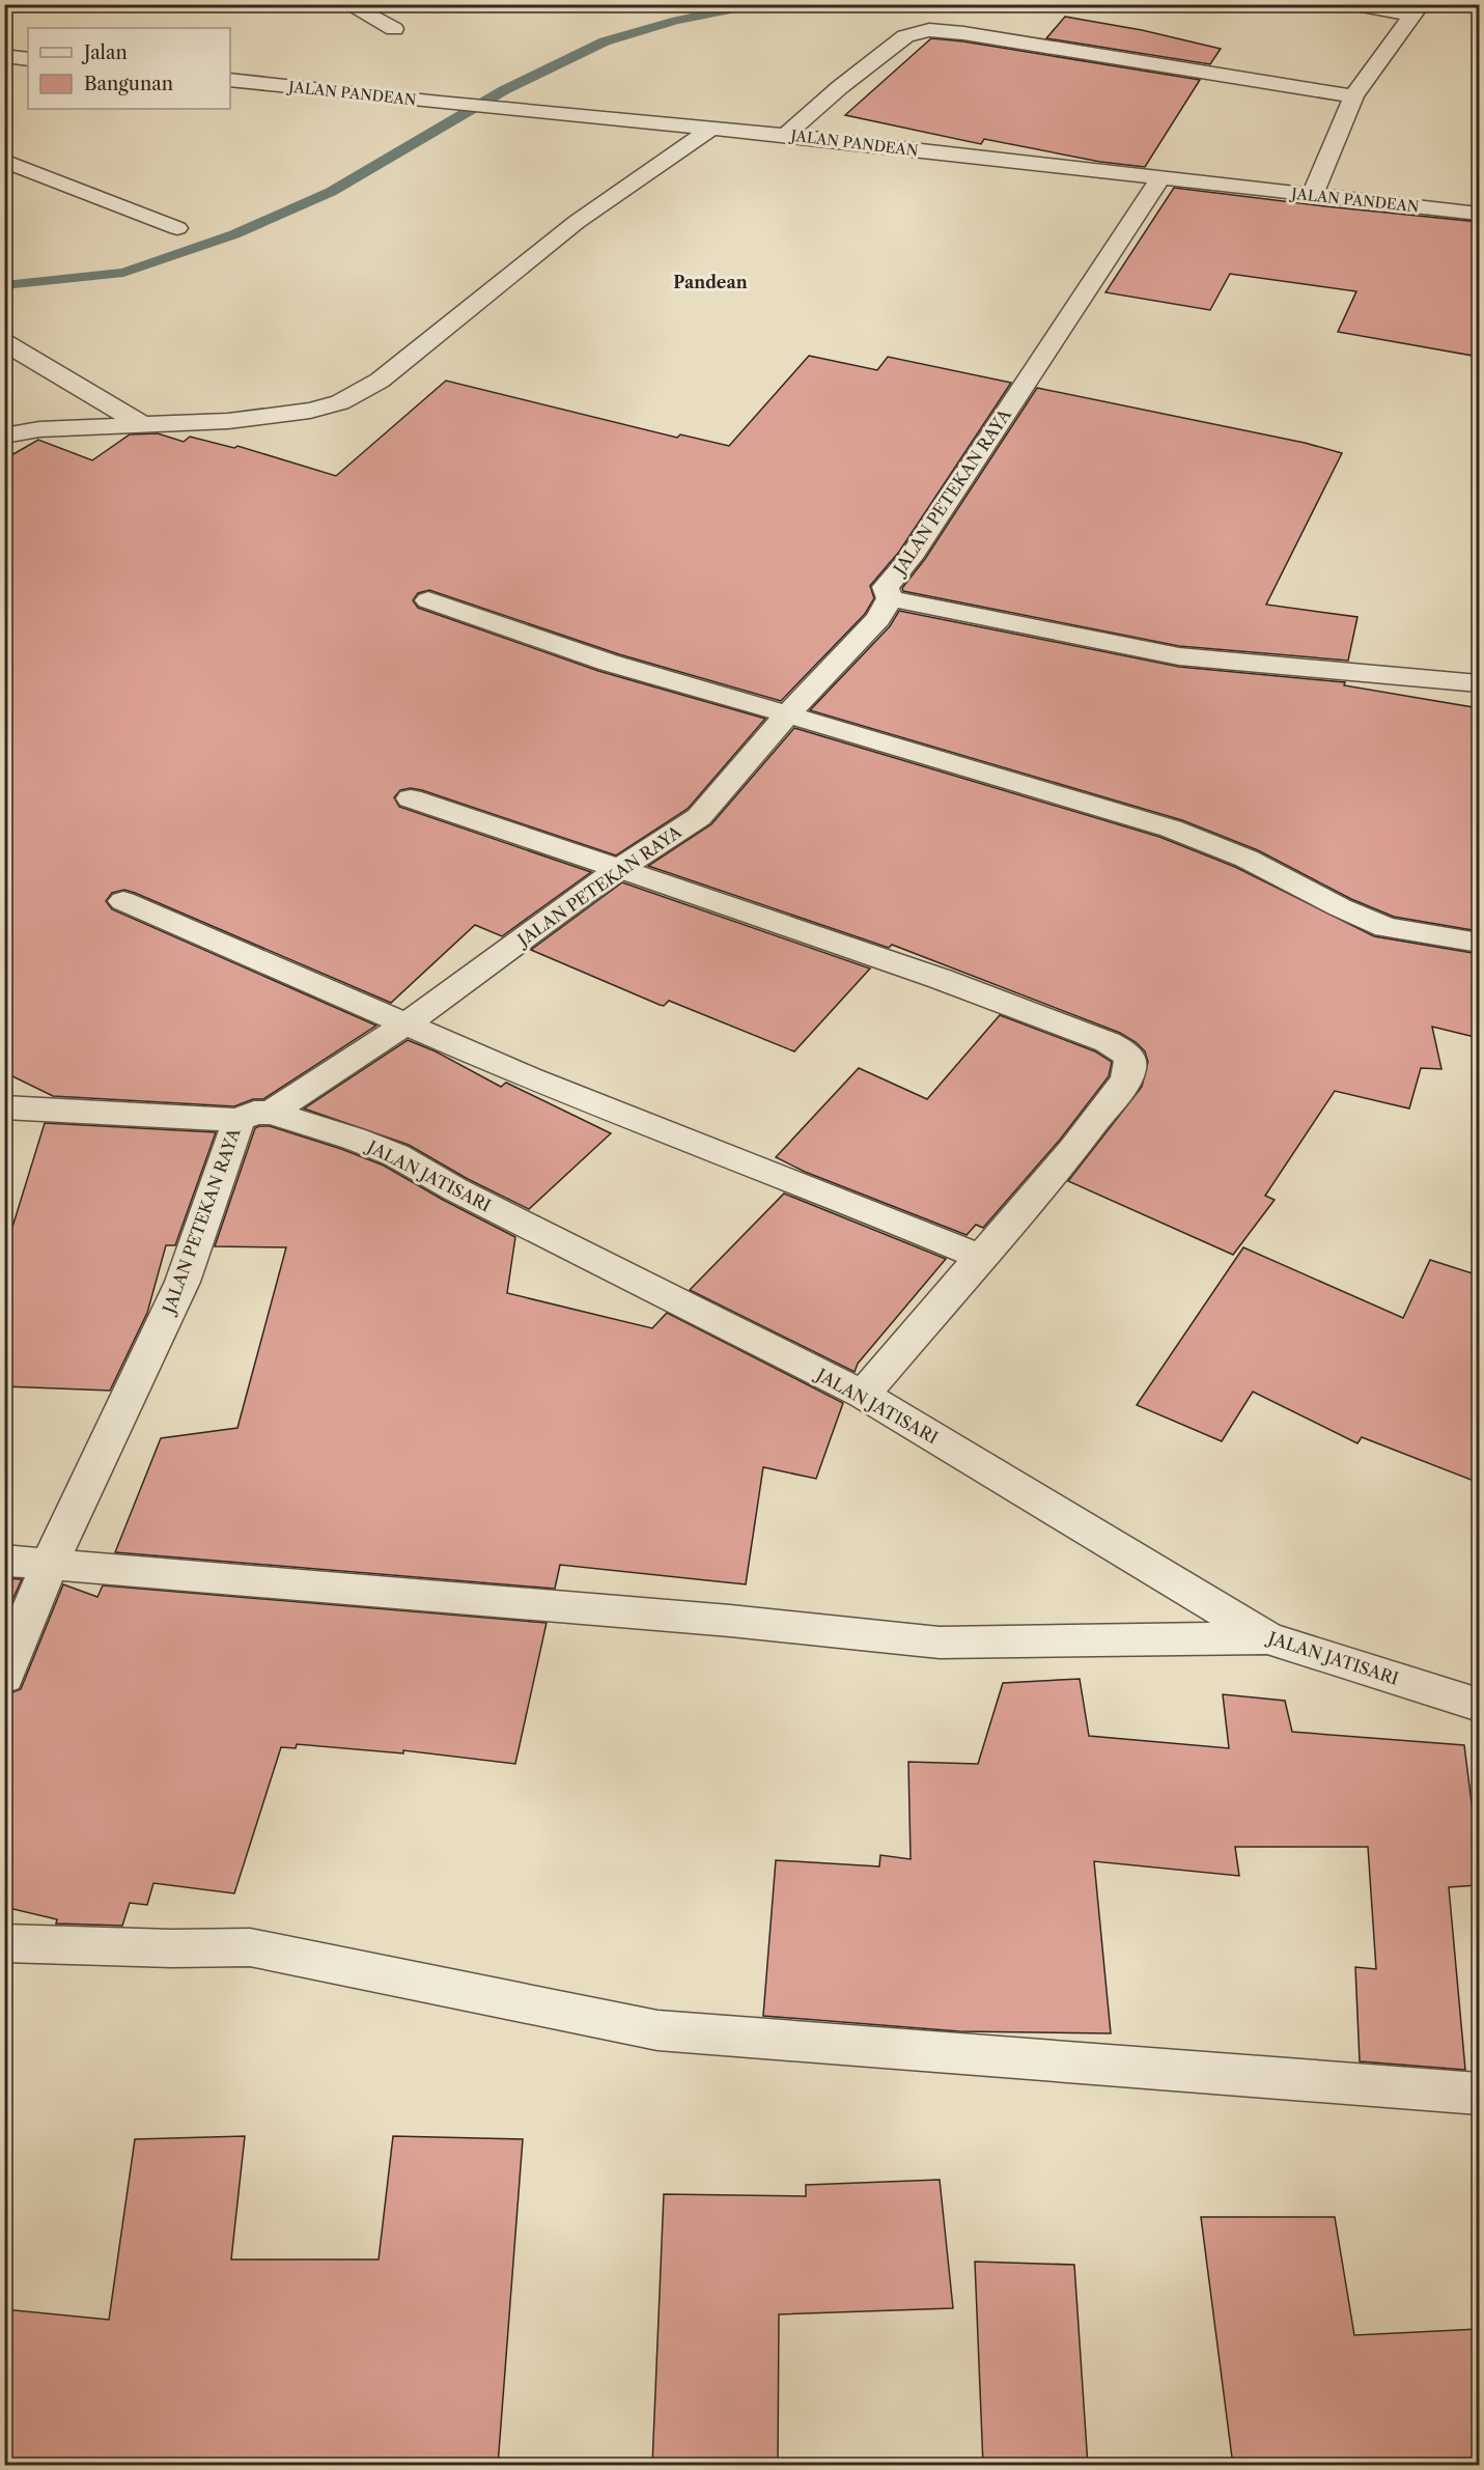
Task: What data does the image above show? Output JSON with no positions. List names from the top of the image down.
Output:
{
  "streets": {
    "street": ["JALAN PANDEAN", "JALAN PETEKAN RAYA", "JALAN JATISARI"]
  },
  "crossings": [
    ["JALAN PANDEAN", "JALAN PETEKAN RAYA"],
    ["JALAN PETEKAN RAYA", "JALAN JATISARI"]
  ],
  "districts": ["Pandean"],
  "legend": ["Jalan", "Bangunan"]
}
